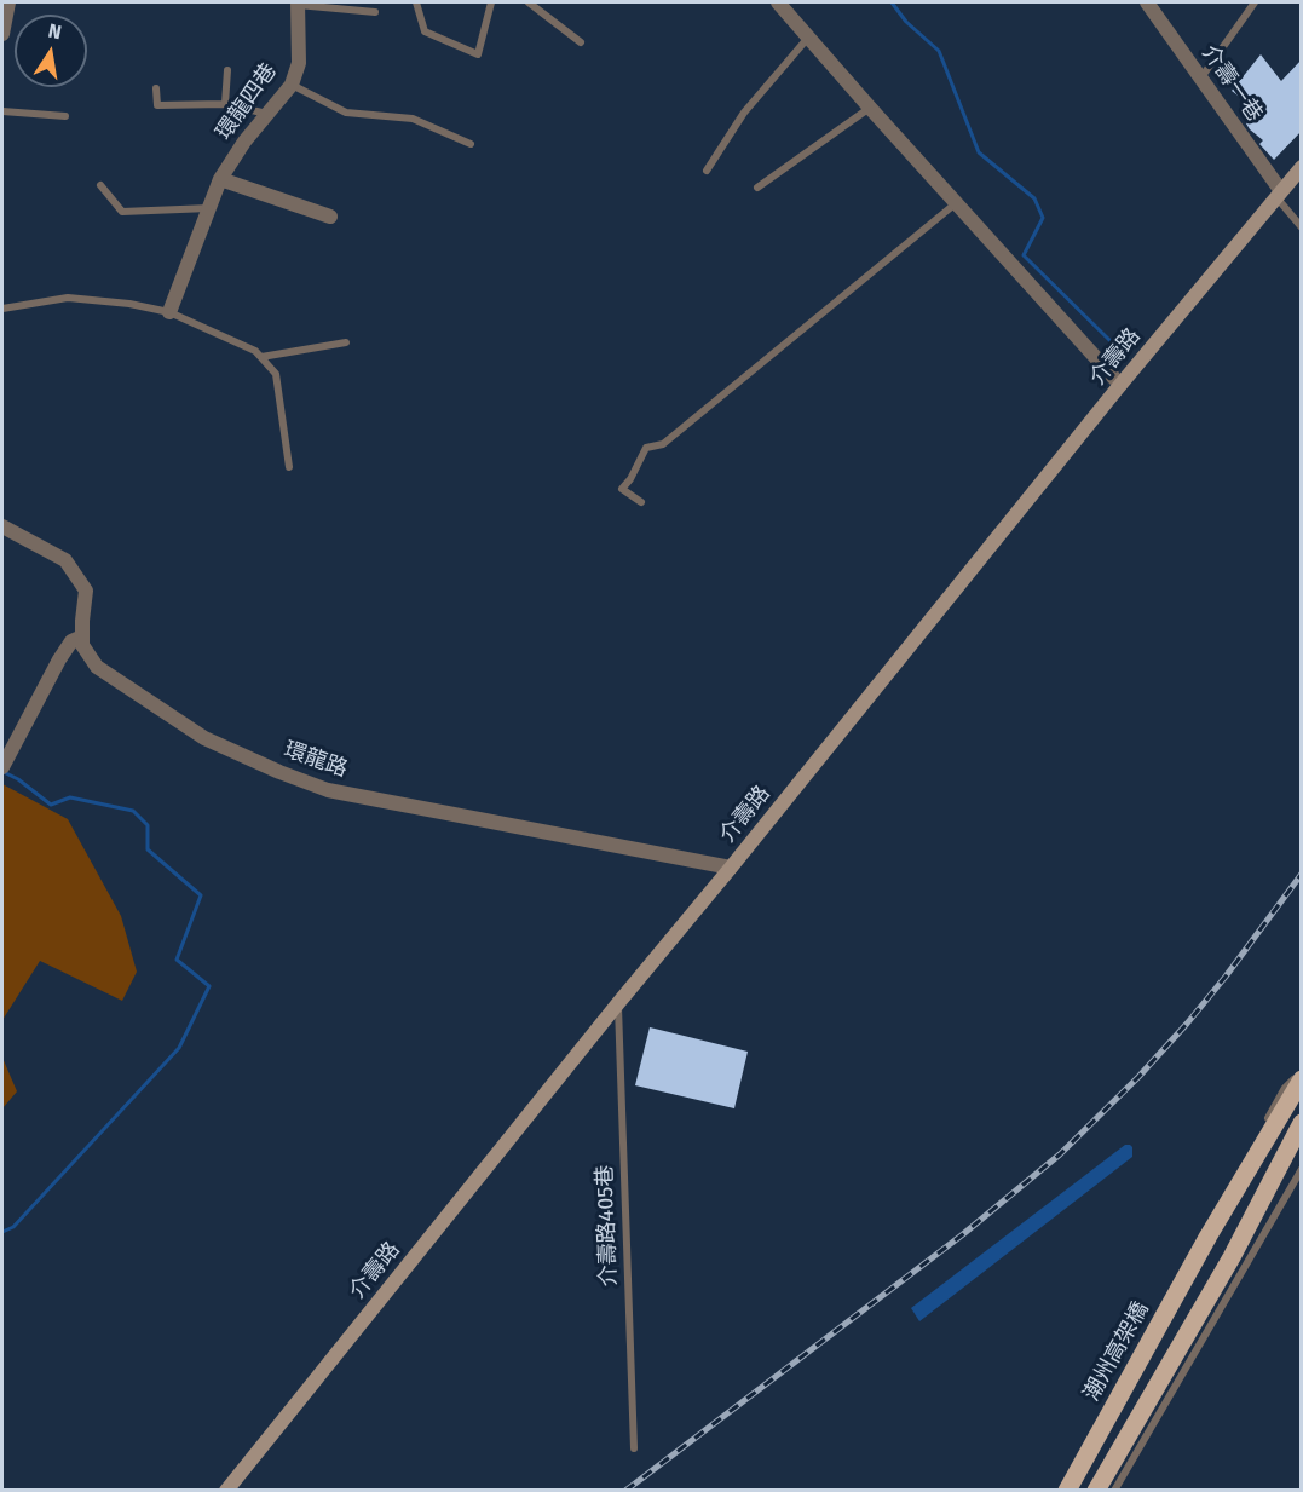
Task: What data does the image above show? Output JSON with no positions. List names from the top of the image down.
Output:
{
  "streets": {
    "main road": ["介壽路", "潮州高架橋"],
    "street": ["介壽一巷", "環龍四巷", "環龍路"],
    "lane": ["介壽路405巷"]
  },
  "crossings": [
    ["介壽一巷", "介壽路"],
    ["介壽路", "環龍路"],
    ["介壽路", "介壽路405巷"]
  ],
  "north": "top"
}
